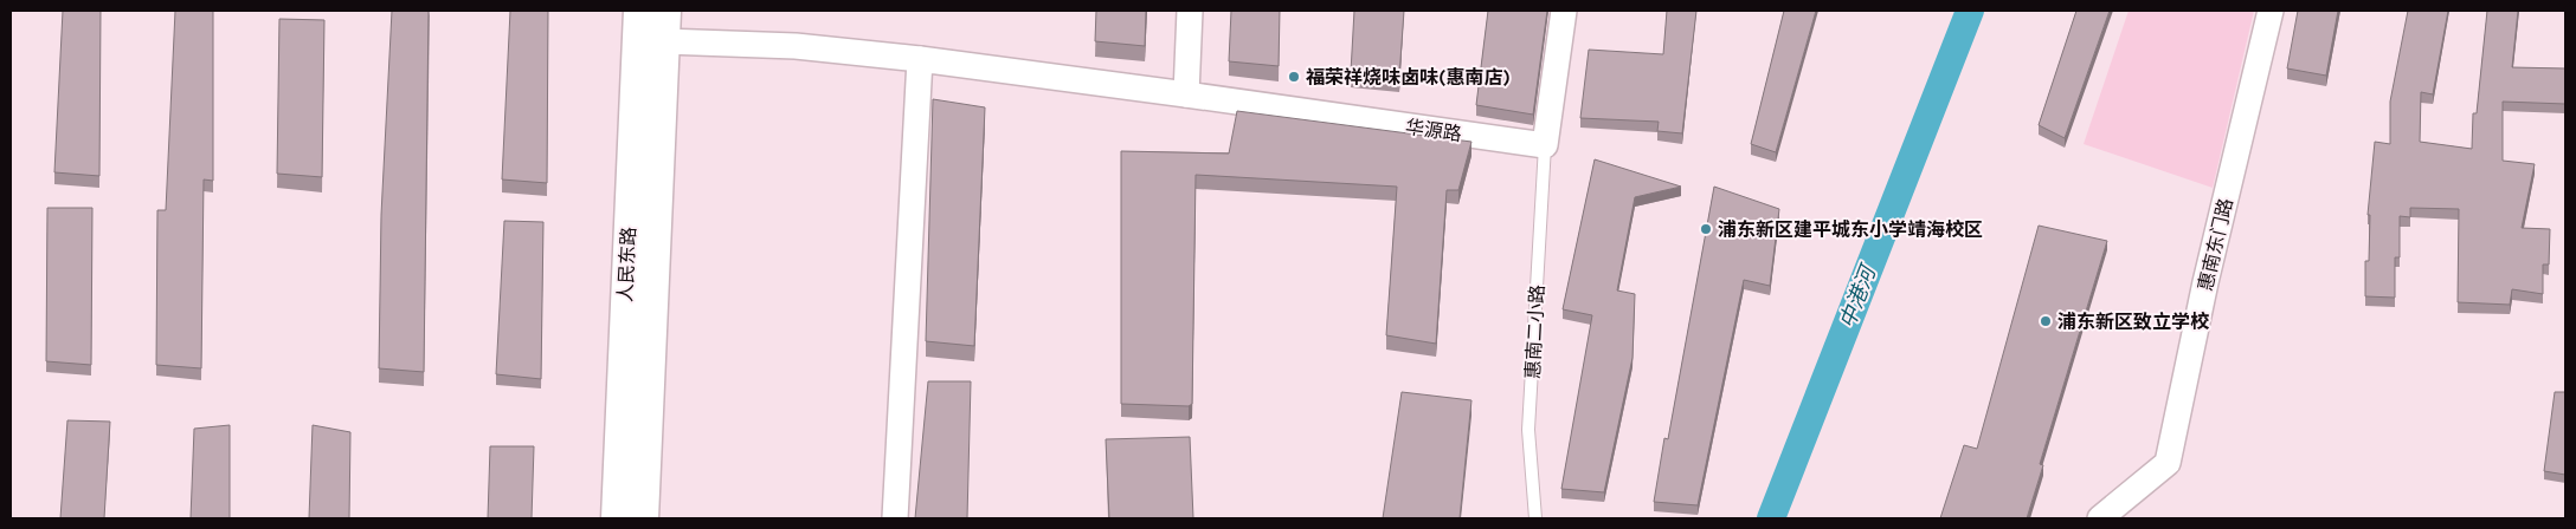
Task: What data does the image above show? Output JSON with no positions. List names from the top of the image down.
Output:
{
  "streets": {
    "street": ["华源路", "惠南东门路", "人民东路"],
    "lane": ["惠南二小路"]
  },
  "crossings": [
    ["华源路", "人民东路"],
    ["华源路", "惠南二小路"]
  ],
  "water": ["中港河"],
  "places": ["福荣祥烧味卤味(惠南店)", "浦东新区建平城东小学靖海校区", "浦东新区致立学校"]
}
